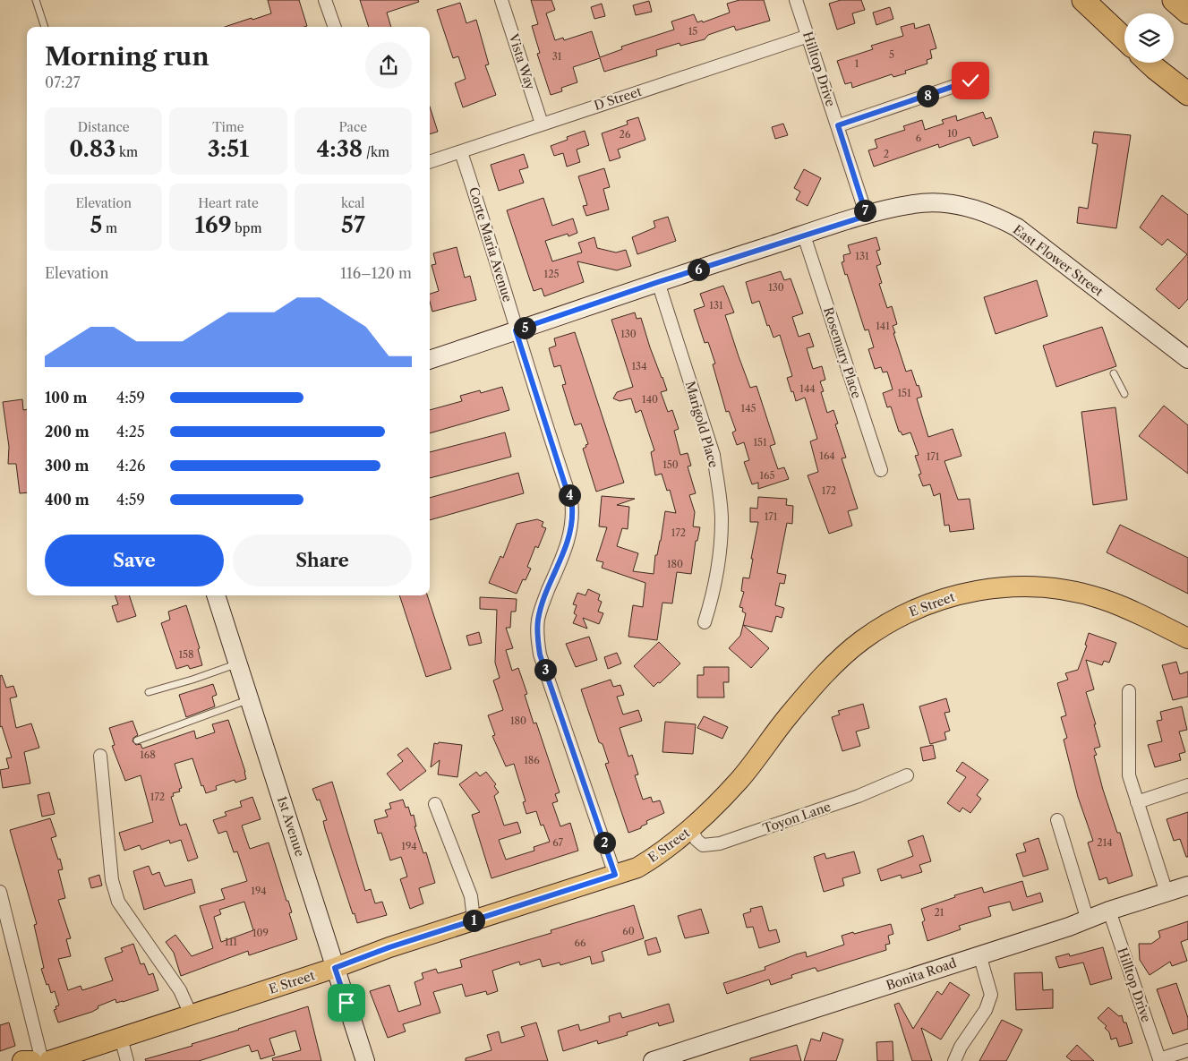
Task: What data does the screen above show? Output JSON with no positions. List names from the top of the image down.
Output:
{
  "streets": {
    "main road": ["E Street"],
    "street": [
      "Vista Way",
      "Hilltop Drive",
      "D Street",
      "Corte Maria Avenue",
      "East Flower Street",
      "Rosemary Place",
      "Marigold Place",
      "Toyon Lane",
      "1st Avenue",
      "Bonita Road"
    ]
  },
  "crossings": [
    ["Vista Way", "D Street"],
    ["Hilltop Drive", "D Street"],
    ["Hilltop Drive", "East Flower Street"],
    ["Hilltop Drive", "Bonita Road"],
    ["D Street", "Corte Maria Avenue"],
    ["Corte Maria Avenue", "East Flower Street"],
    ["Corte Maria Avenue", "E Street"],
    ["East Flower Street", "Rosemary Place"],
    ["East Flower Street", "Marigold Place"],
    ["E Street", "Toyon Lane"],
    ["E Street", "1st Avenue"]
  ],
  "house_numbers": [
    "15",
    "5",
    "31",
    "1",
    "10",
    "26",
    "6",
    "2",
    "131",
    "125",
    "130",
    "131",
    "141",
    "130",
    "134",
    "144",
    "151",
    "140",
    "145",
    "151",
    "164",
    "171",
    "150",
    "165",
    "172",
    "171",
    "172",
    "180",
    "158",
    "180",
    "168",
    "186",
    "172",
    "67",
    "214",
    "194",
    "194",
    "21",
    "60",
    "109",
    "111",
    "66"
  ],
  "page": {
    "heading": ["Morning run", "07:27"],
    "pins": [
      "8",
      "7",
      "6",
      "5",
      "4",
      "3",
      "2",
      "1"
    ],
    "stats": [
      ["Distance", "0.83 km"],
      ["Time", "3:51"],
      ["Pace", "4:38 /km"],
      ["Elevation", "5 m"],
      ["Heart rate", "169 bpm"],
      ["kcal", "57"]
    ],
    "chart": ["Elevation", "116–120 m"],
    "list": [
      {
        "name": "100 m",
        "note": "4:59"
      },
      {
        "name": "200 m",
        "note": "4:25"
      },
      {
        "name": "300 m",
        "note": "4:26"
      },
      {
        "name": "400 m",
        "note": "4:59"
      }
    ],
    "buttons": ["Save", "Share"]
  }
}
